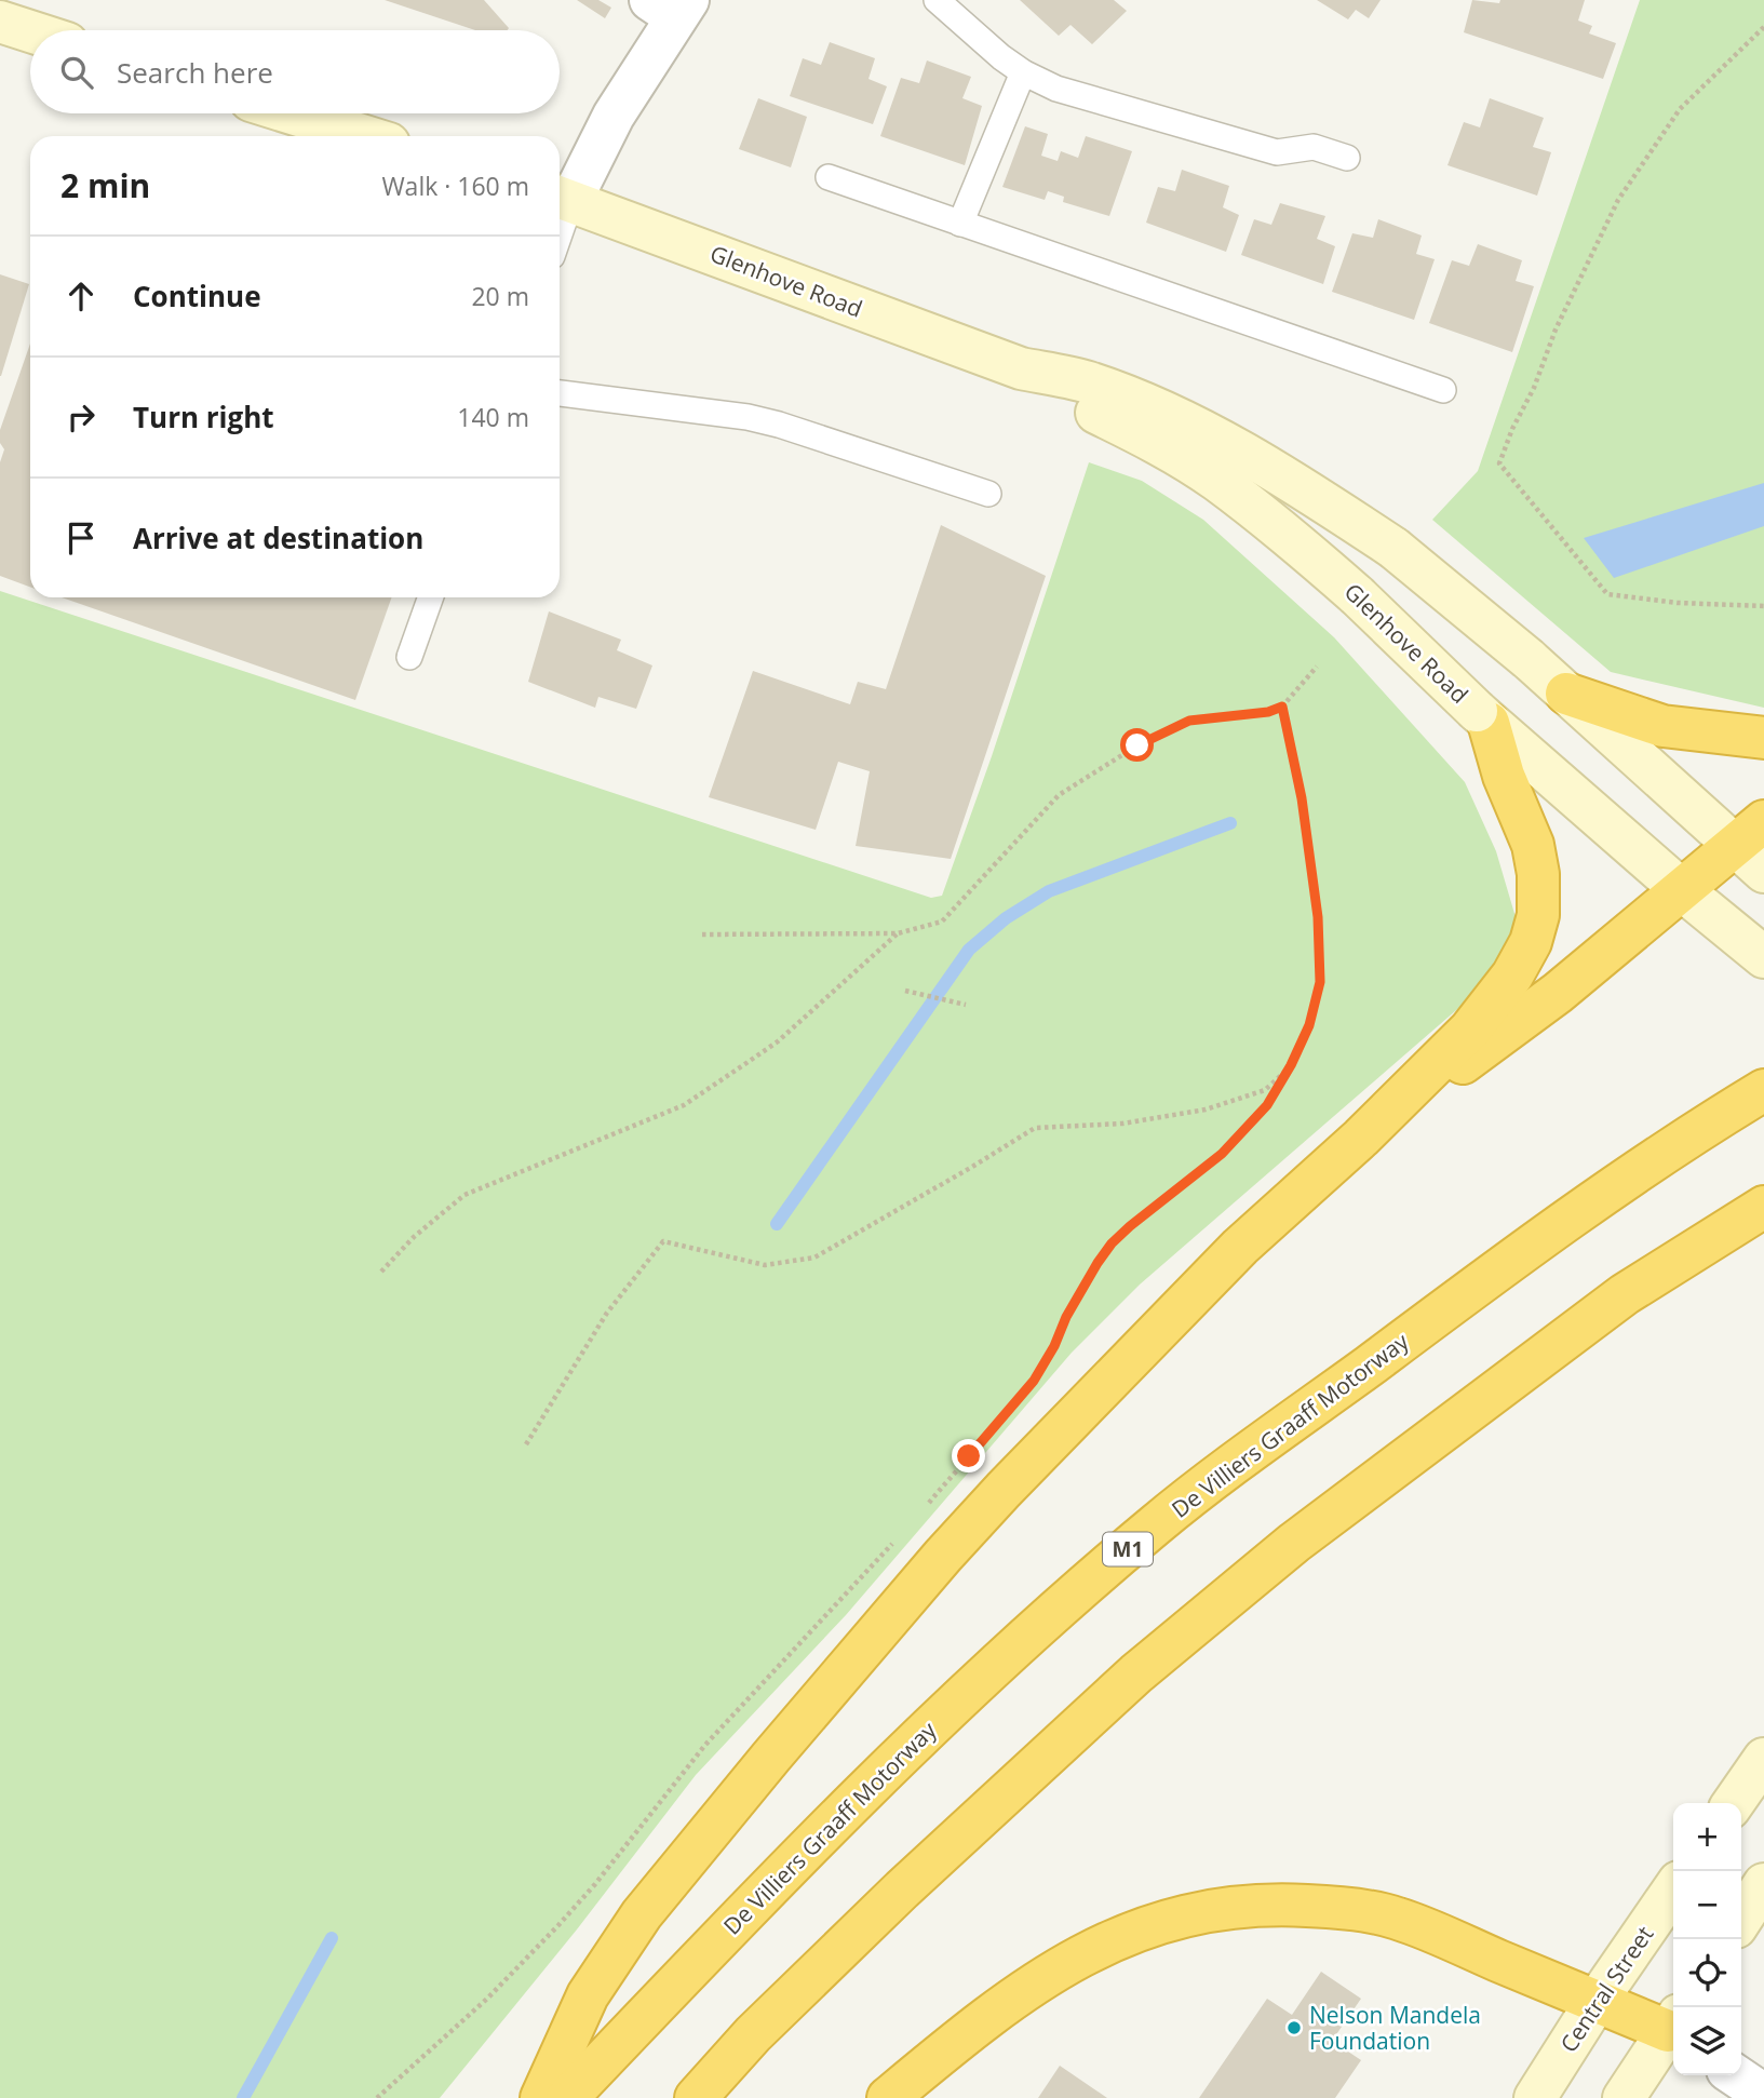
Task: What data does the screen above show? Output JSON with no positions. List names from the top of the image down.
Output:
{
  "streets": {
    "highway": ["De Villiers Graaff Motorway", "M1"],
    "main road": ["Glenhove Road", "Central Street"]
  },
  "places": ["Nelson Mandela Foundation"],
  "page": {
    "search": "Search here",
    "heading": ["2 min", "Walk · 160 m"],
    "list": [
      ["Continue", "20 m"],
      ["Turn right", "140 m"],
      "Arrive at destination"
    ],
    "map_buttons": ["+", "−"]
  }
}
